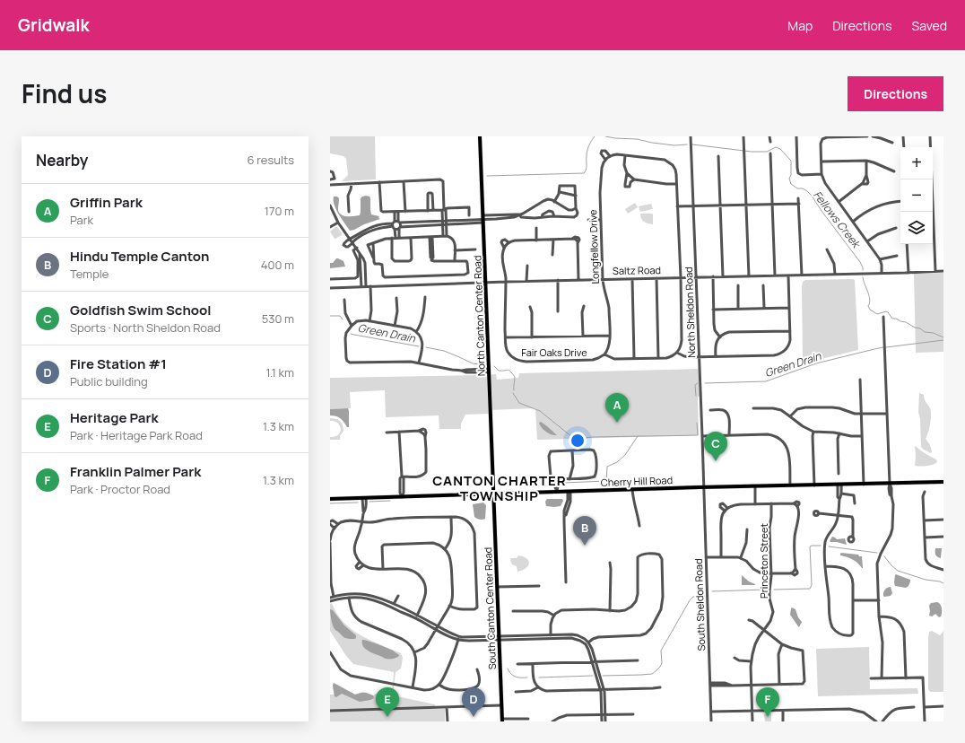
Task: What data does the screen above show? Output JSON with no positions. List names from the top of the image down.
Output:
{
  "streets": {
    "main road": ["North Canton Center Road", "Cherry Hill Road", "South Canton Center Road"],
    "street": [
      "Longfellow Drive",
      "Saltz Road",
      "North Sheldon Road",
      "Fair Oaks Drive",
      "Princeton Street",
      "South Sheldon Road"
    ]
  },
  "crossings": [
    ["Longfellow Drive", "Saltz Road"],
    ["Longfellow Drive", "Fair Oaks Drive"],
    ["Saltz Road", "North Sheldon Road"],
    ["Saltz Road", "North Canton Center Road"],
    ["North Sheldon Road", "Cherry Hill Road"],
    ["North Sheldon Road", "South Sheldon Road"],
    ["North Canton Center Road", "Cherry Hill Road"],
    ["North Canton Center Road", "South Canton Center Road"],
    ["Cherry Hill Road", "South Sheldon Road"],
    ["Cherry Hill Road", "South Canton Center Road"]
  ],
  "districts": ["CANTON CHARTER TOWNSHIP"],
  "water": ["Fellows Creek", "Green Drain"],
  "page": {
    "header": "Gridwalk",
    "nav": ["Map", "Directions", "Saved"],
    "title": "Find us",
    "buttons": "Directions",
    "heading": ["Nearby", "6 results"],
    "map_buttons": ["+", "−"],
    "list": [
      {
        "mark": "A",
        "name": "Griffin Park",
        "note": "Park",
        "value": "170 m"
      },
      {
        "mark": "B",
        "name": "Hindu Temple Canton",
        "note": "Temple",
        "value": "400 m"
      },
      {
        "mark": "C",
        "name": "Goldfish Swim School",
        "note": "Sports · North Sheldon Road",
        "value": "530 m"
      },
      {
        "mark": "D",
        "name": "Fire Station #1",
        "note": "Public building",
        "value": "1.1 km"
      },
      {
        "mark": "E",
        "name": "Heritage Park",
        "note": "Park · Heritage Park Road",
        "value": "1.3 km"
      },
      {
        "mark": "F",
        "name": "Franklin Palmer Park",
        "note": "Park · Proctor Road",
        "value": "1.3 km"
      }
    ],
    "pins": [
      "A",
      "C",
      "B",
      "D",
      "E",
      "F"
    ]
  }
}
